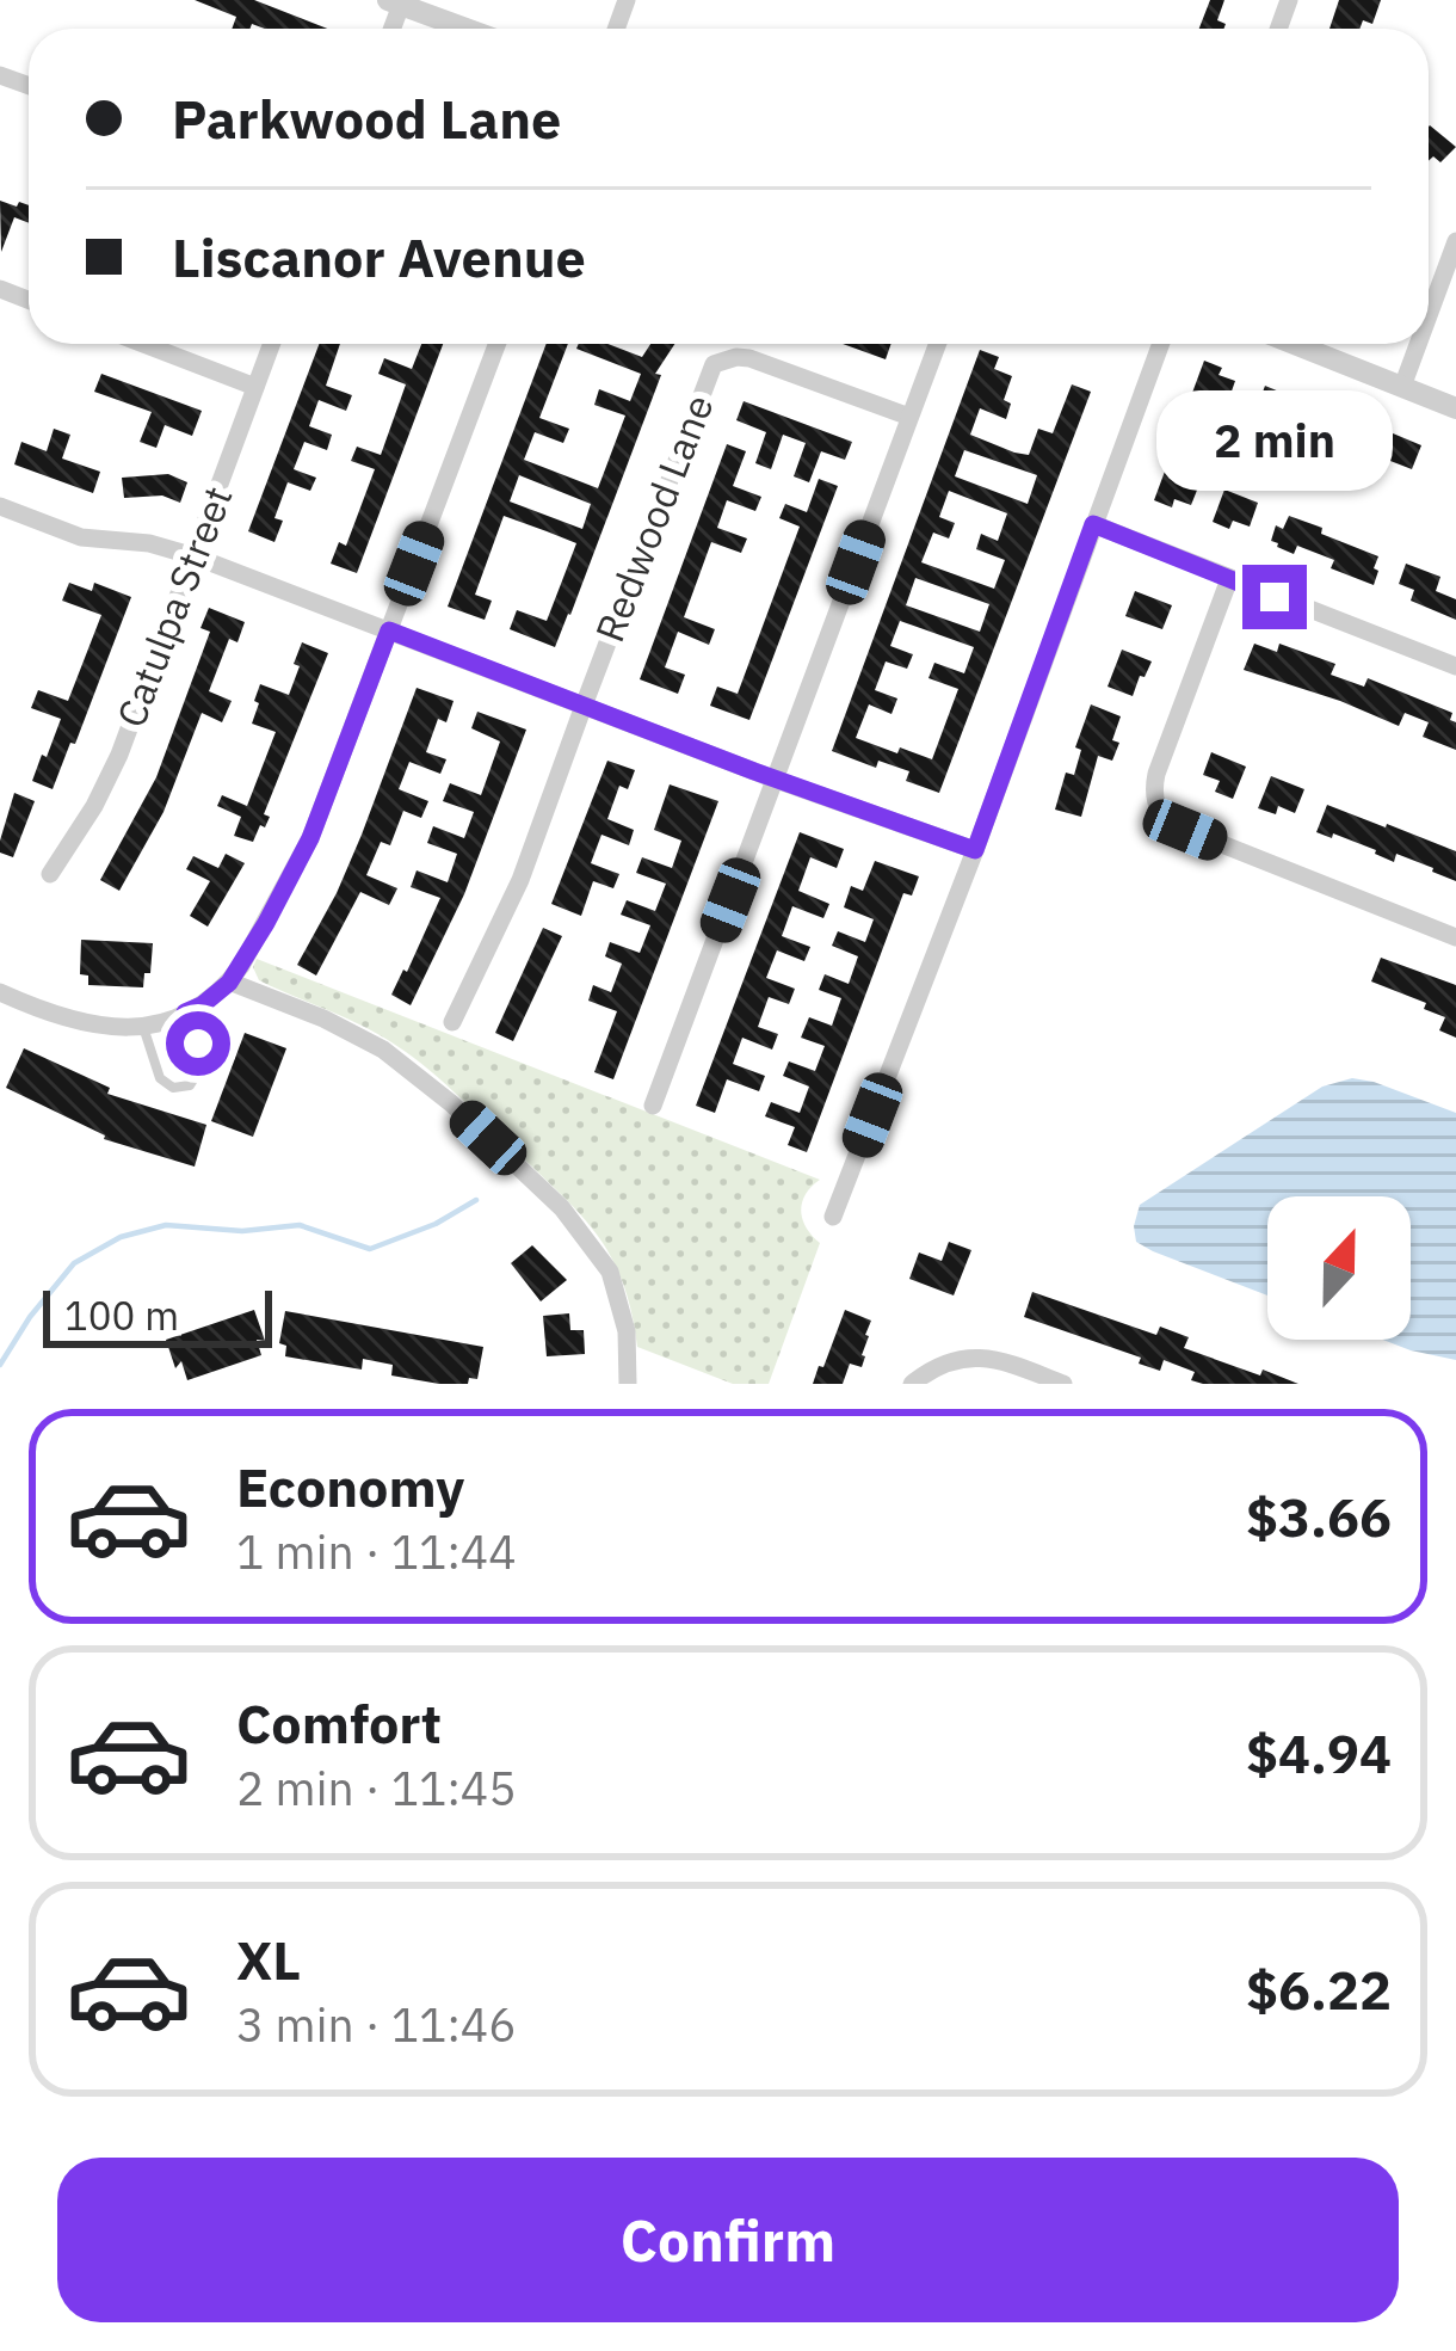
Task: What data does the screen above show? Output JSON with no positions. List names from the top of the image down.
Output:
{
  "streets": {
    "street": ["Redwood Lane", "Catulpa Street"]
  },
  "scale_bar": "100 m",
  "north": "top",
  "page": {
    "banner": ["Parkwood Lane", "Liscanor Avenue"],
    "bubble": "2 min",
    "scale": "100 m",
    "list": [
      {
        "name": "Economy",
        "note": "1 min · 11:44",
        "value": "$3.66"
      },
      {
        "name": "Comfort",
        "note": "2 min · 11:45",
        "value": "$4.94"
      },
      {
        "name": "XL",
        "note": "3 min · 11:46",
        "value": "$6.22"
      }
    ],
    "buttons": "Confirm"
  }
}
